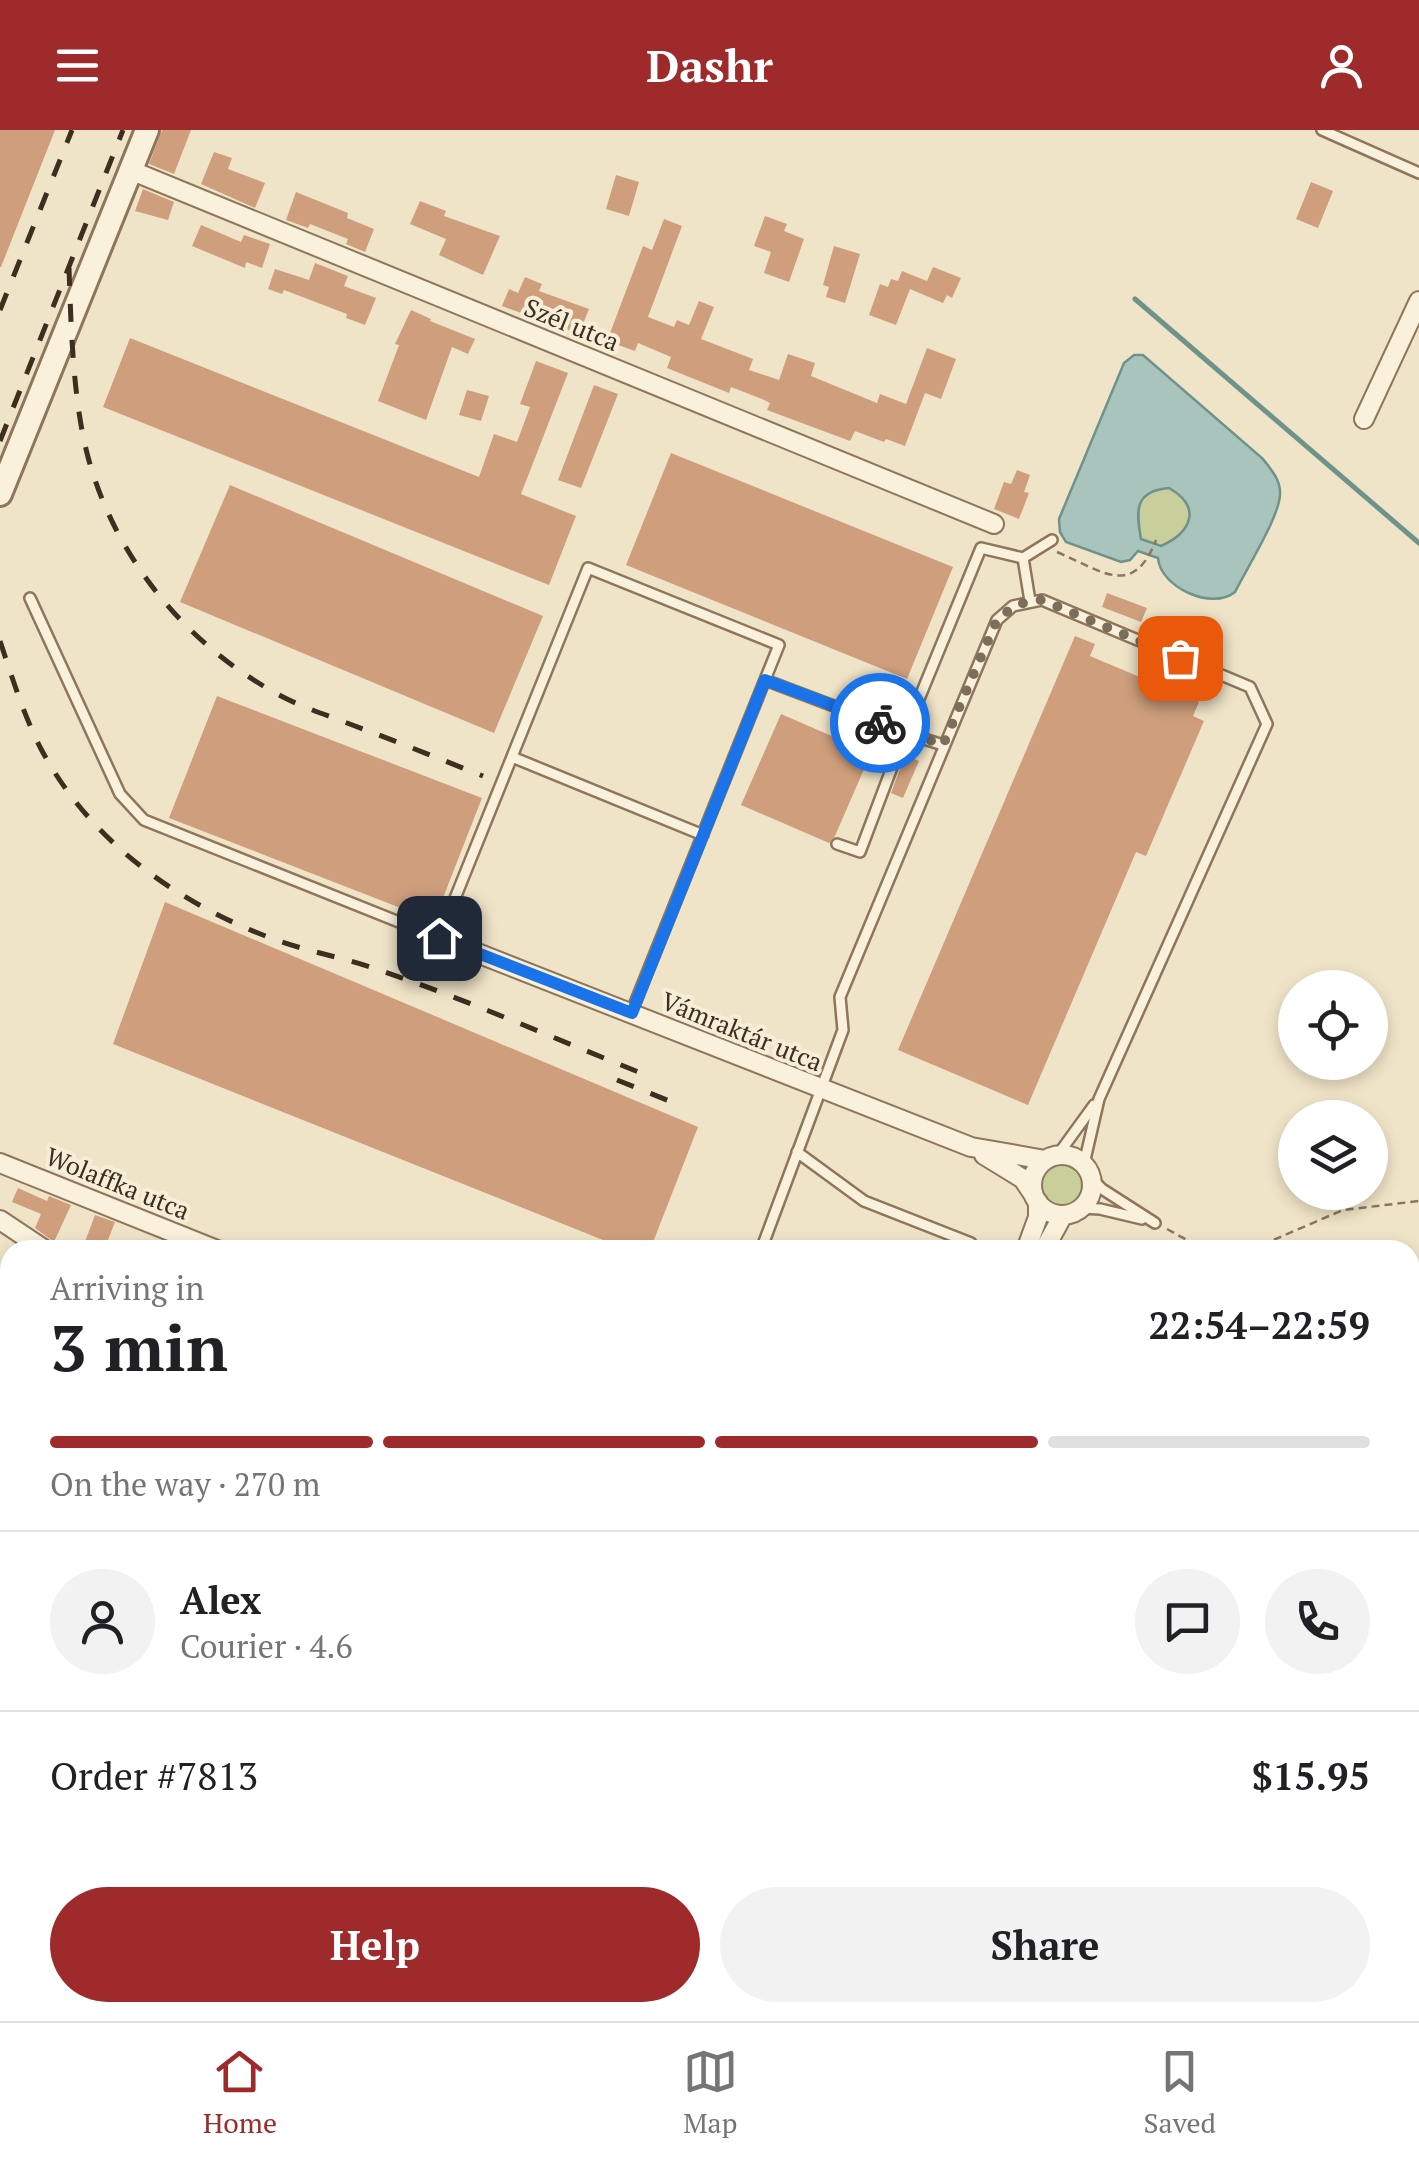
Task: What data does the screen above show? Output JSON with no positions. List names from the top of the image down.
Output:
{
  "streets": {
    "street": ["Szél utca", "Vámraktár utca", "Wolaffka utca"]
  },
  "page": {
    "header": "Dashr",
    "heading": ["3 min", "Arriving in", "22:54–22:59"],
    "panel": [
      "Alex",
      "Courier · 4.6",
      "Order #7813",
      "$15.95"
    ],
    "bar": "On the way · 270 m",
    "buttons": ["Help", "Share"],
    "tabs": ["Home", "Map", "Saved"]
  }
}
